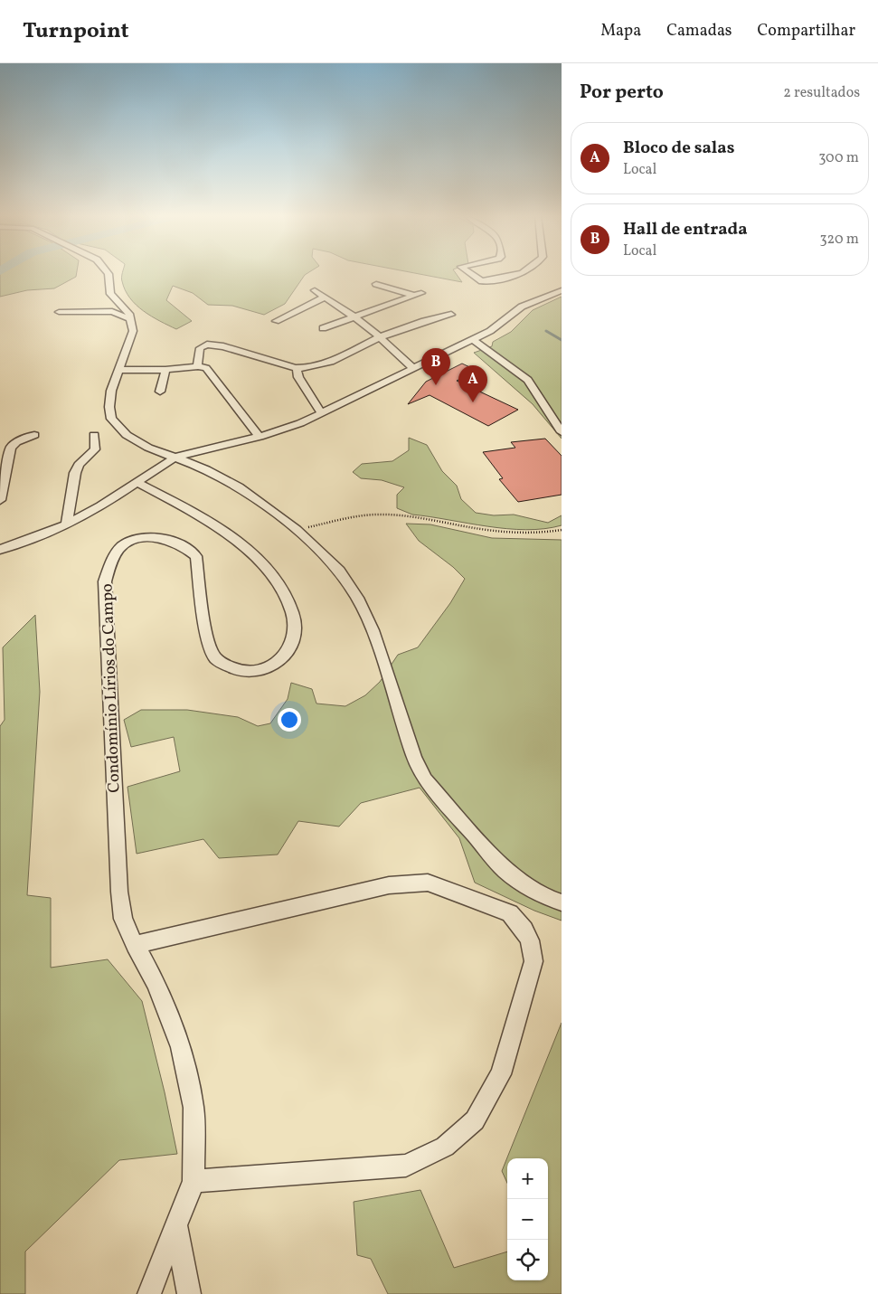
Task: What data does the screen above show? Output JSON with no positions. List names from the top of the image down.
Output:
{
  "streets": {
    "street": ["Condomínio Lírios do Campo"]
  },
  "page": {
    "header": "Turnpoint",
    "nav": ["Mapa", "Camadas", "Compartilhar"],
    "heading": ["Por perto", "2 resultados"],
    "list": [
      {
        "mark": "A",
        "name": "Bloco de salas",
        "note": "Local",
        "value": "300 m"
      },
      {
        "mark": "B",
        "name": "Hall de entrada",
        "note": "Local",
        "value": "320 m"
      }
    ],
    "pins": ["B", "A"],
    "map_buttons": ["+", "−"]
  }
}
